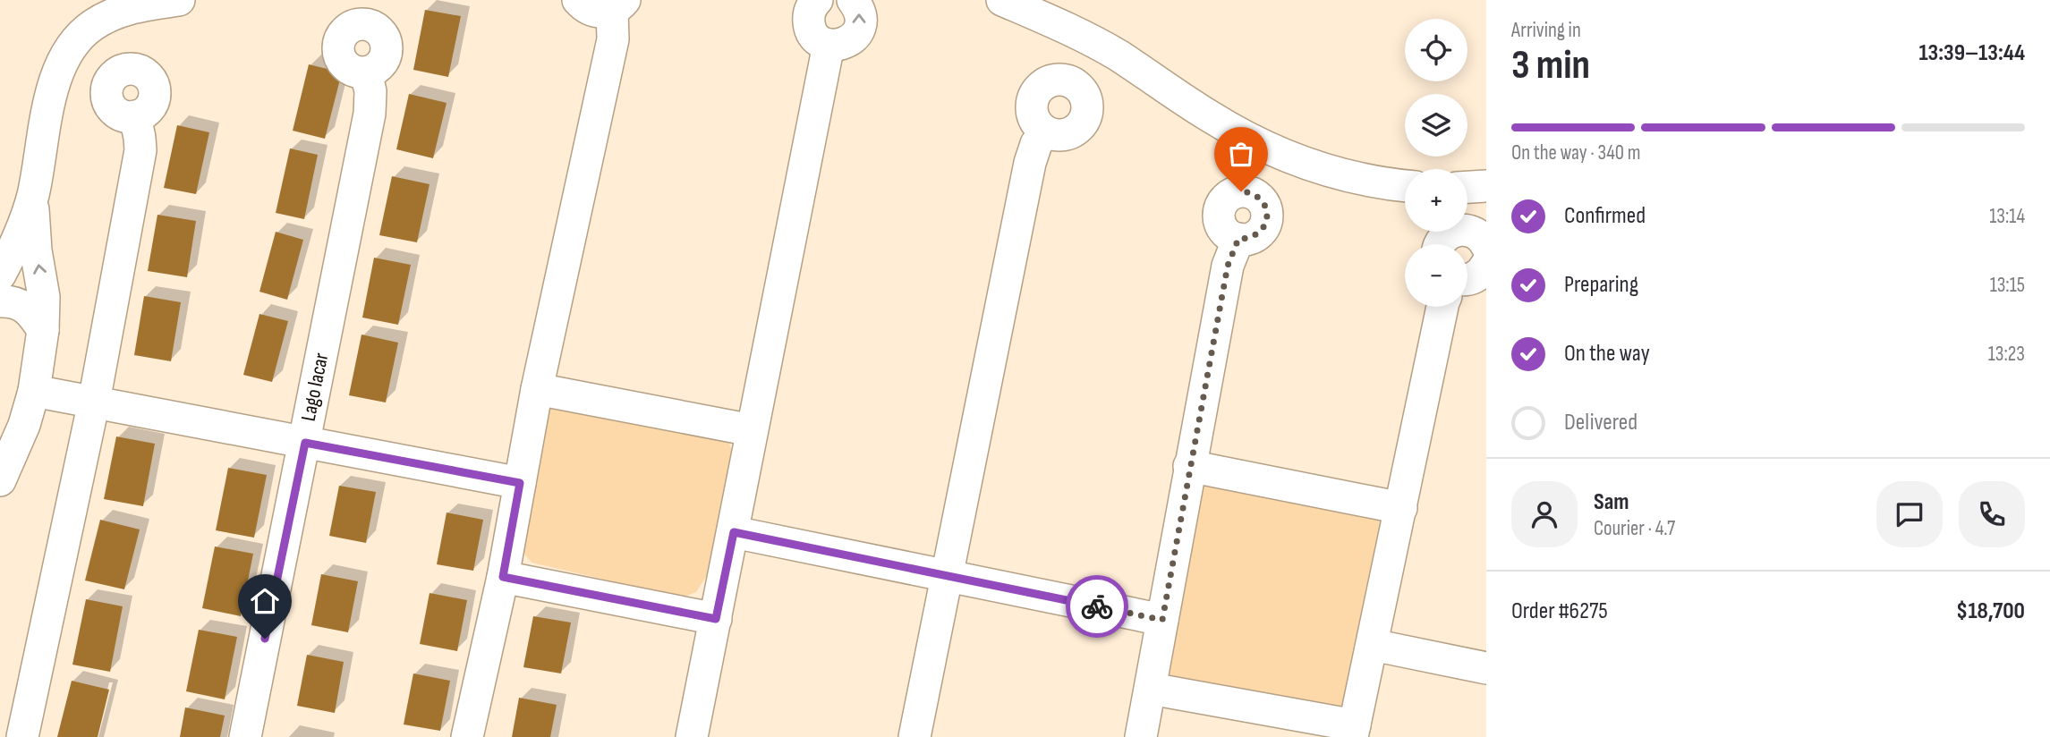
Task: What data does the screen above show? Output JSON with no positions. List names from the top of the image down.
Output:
{
  "streets": {
    "street": ["Lago lacar"]
  },
  "page": {
    "heading": ["3 min", "Arriving in", "13:39–13:44"],
    "panel": [
      "Sam",
      "Courier · 4.7",
      "Order #6275",
      "$18,700"
    ],
    "map_buttons": ["+", "−"],
    "bar": "On the way · 340 m",
    "list": [
      ["Confirmed", "13:14"],
      ["Preparing", "13:15"],
      ["On the way", "13:23"],
      "Delivered"
    ]
  }
}
